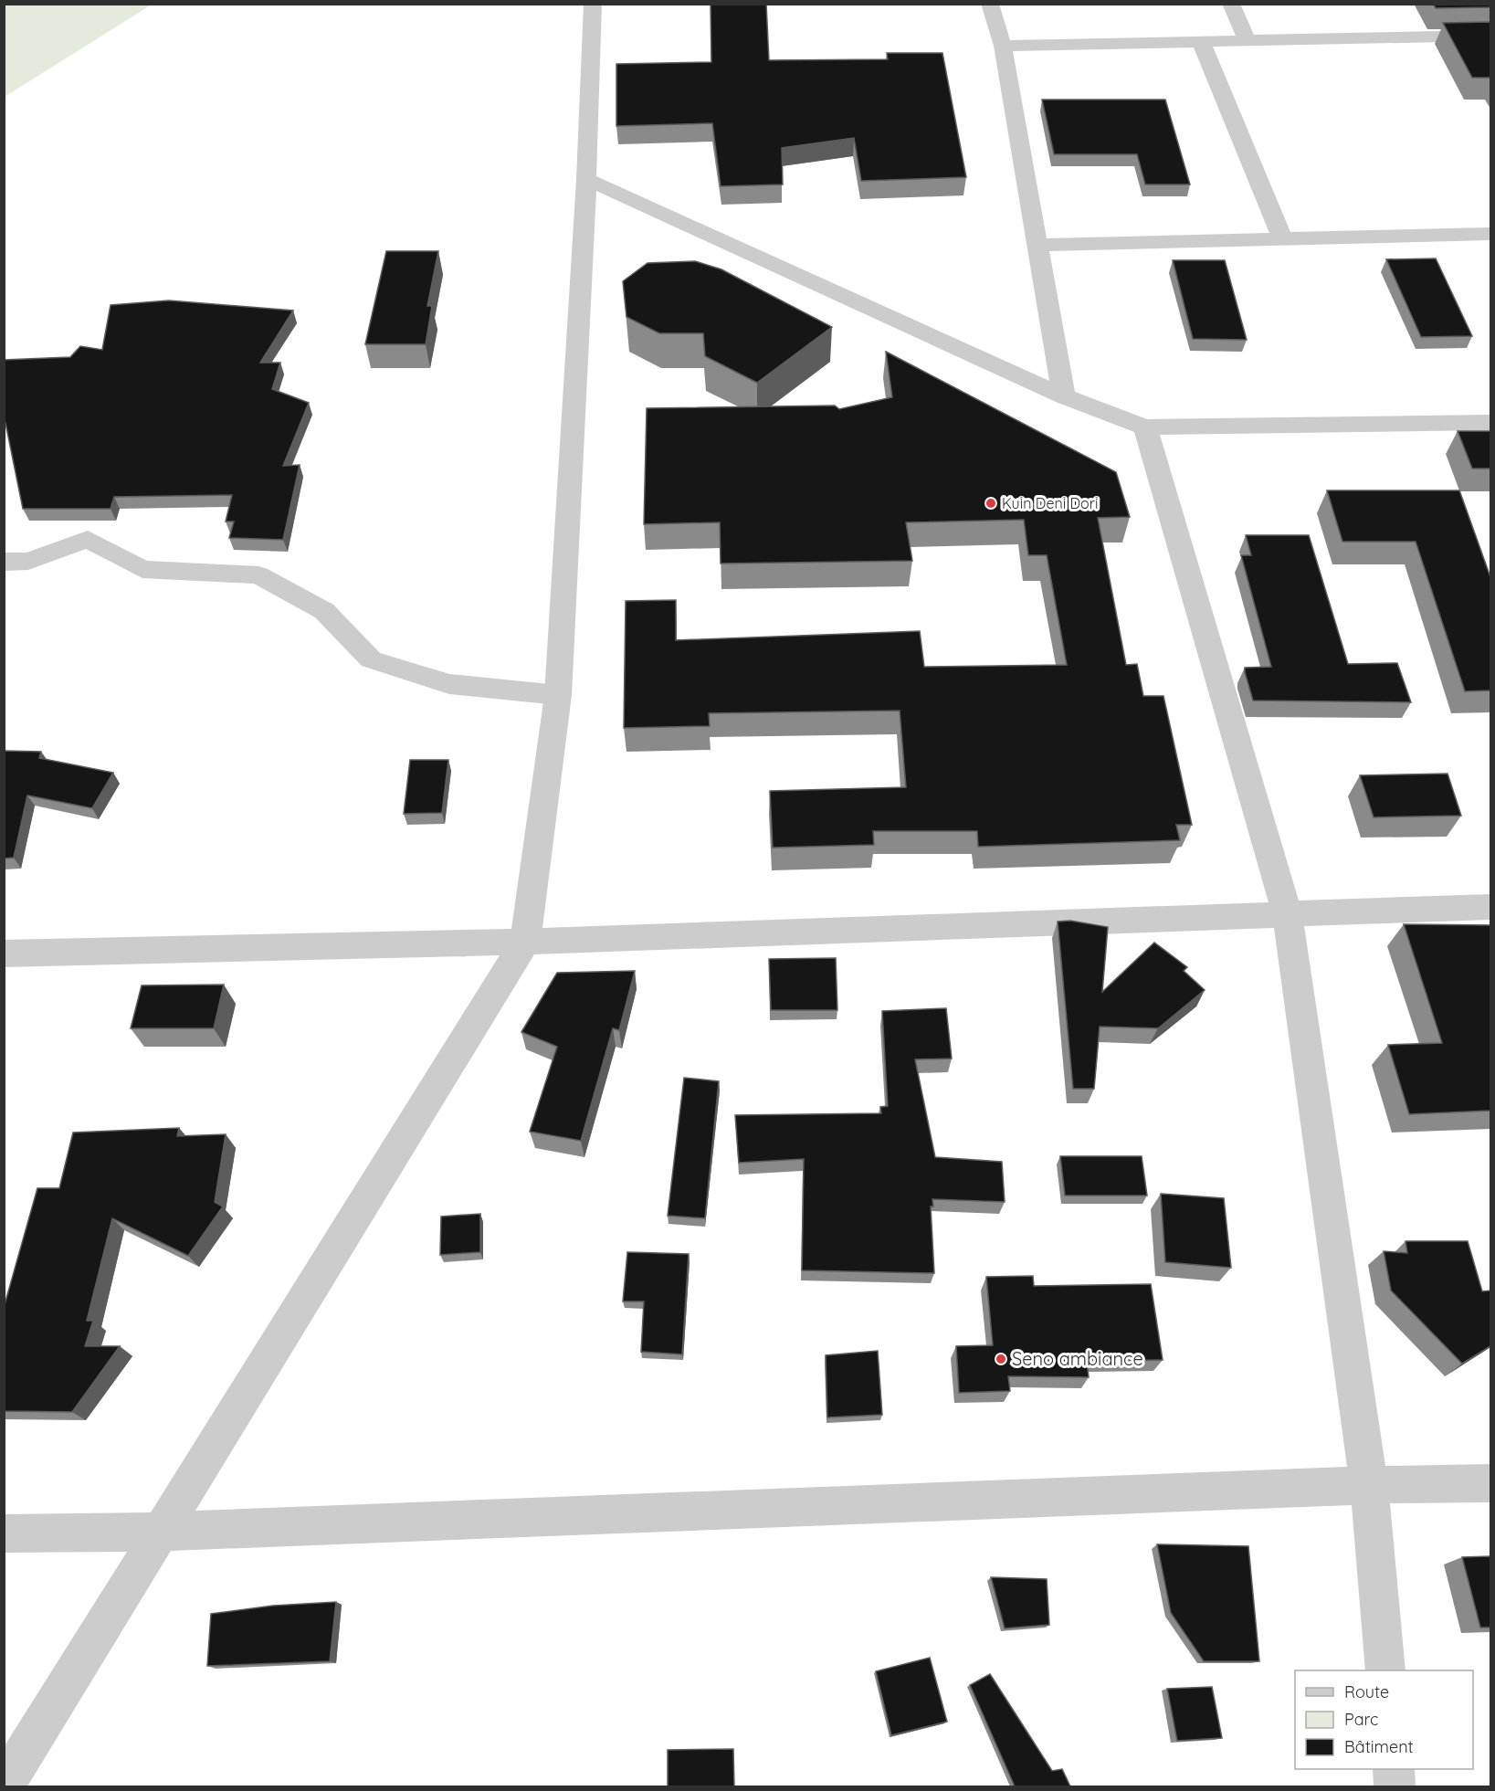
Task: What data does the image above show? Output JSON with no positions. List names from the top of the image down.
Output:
{
  "places": ["Kuin Deni Dori", "Seno ambiance"],
  "legend": ["Route", "Parc", "Bâtiment"]
}
